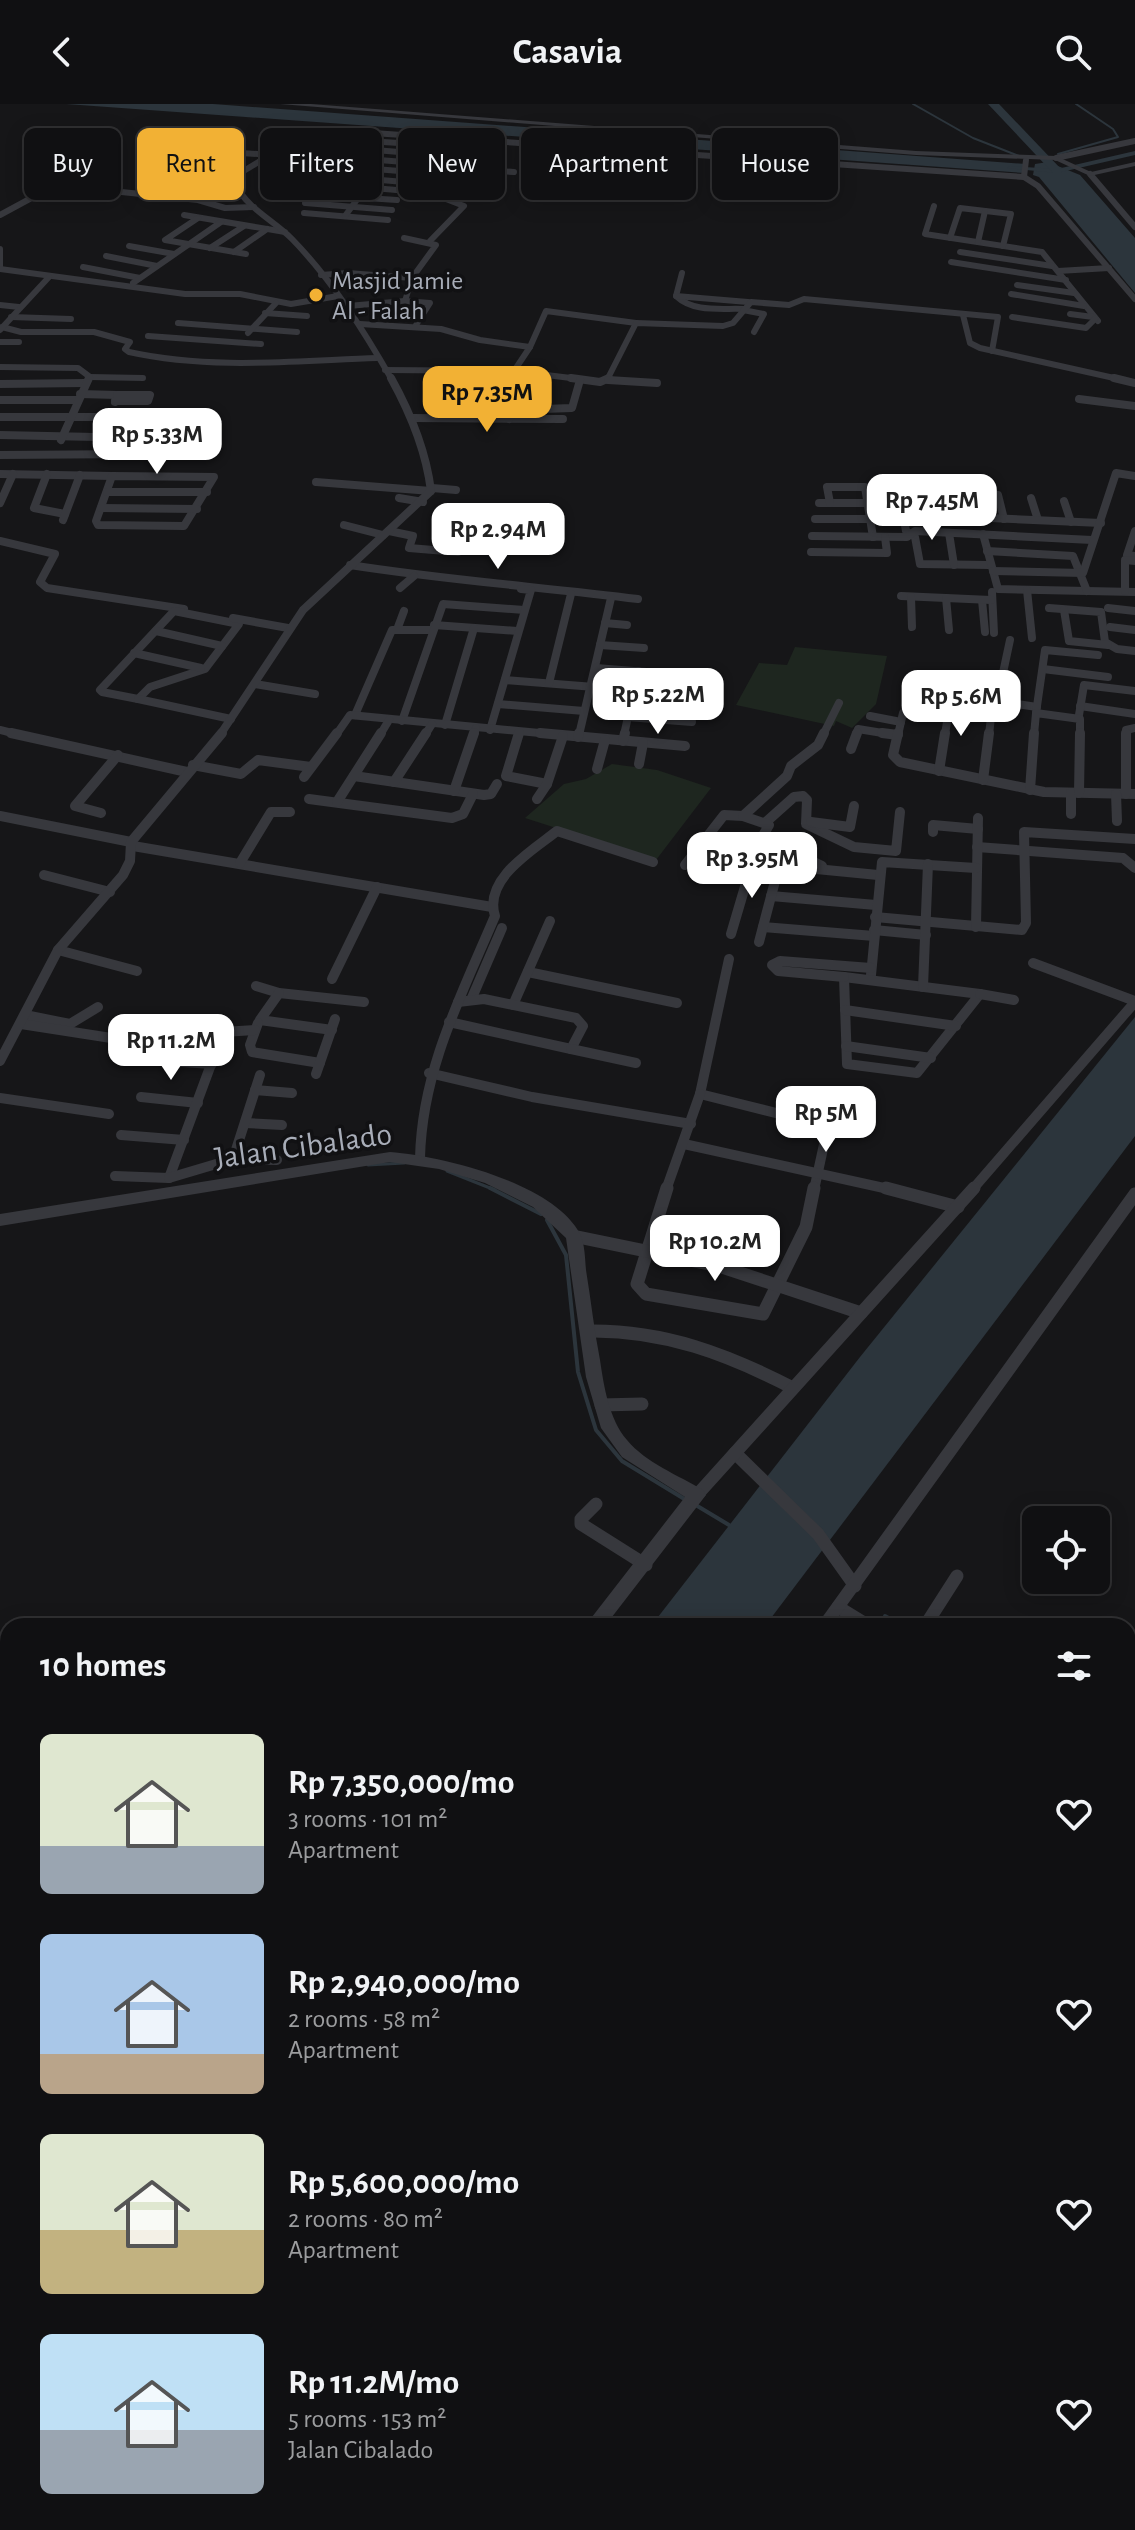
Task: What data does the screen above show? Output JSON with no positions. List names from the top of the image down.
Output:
{
  "streets": {
    "street": ["Jalan Cibalado"]
  },
  "places": ["Masjid Jamie Al - Falah"],
  "page": {
    "header": "Casavia",
    "chip": [
      "Buy",
      "Rent",
      "Filters",
      "New",
      "Apartment",
      "House"
    ],
    "price": [
      "Rp 7.35M",
      "Rp 5.33M",
      "Rp 7.45M",
      "Rp 2.94M",
      "Rp 5.22M",
      "Rp 5.6M",
      "Rp 3.95M",
      "Rp 11.2M",
      "Rp 5M",
      "Rp 10.2M"
    ],
    "heading": "10 homes",
    "list": [
      {
        "name": "Rp 7,350,000/mo",
        "note": "3 rooms · 101 m² · Apartment"
      },
      {
        "name": "Rp 2,940,000/mo",
        "note": "2 rooms · 58 m² · Apartment"
      },
      {
        "name": "Rp 5,600,000/mo",
        "note": "2 rooms · 80 m² · Apartment"
      },
      {
        "name": "Rp 11.2M/mo",
        "note": "5 rooms · 153 m² · Jalan Cibalado"
      }
    ]
  }
}
